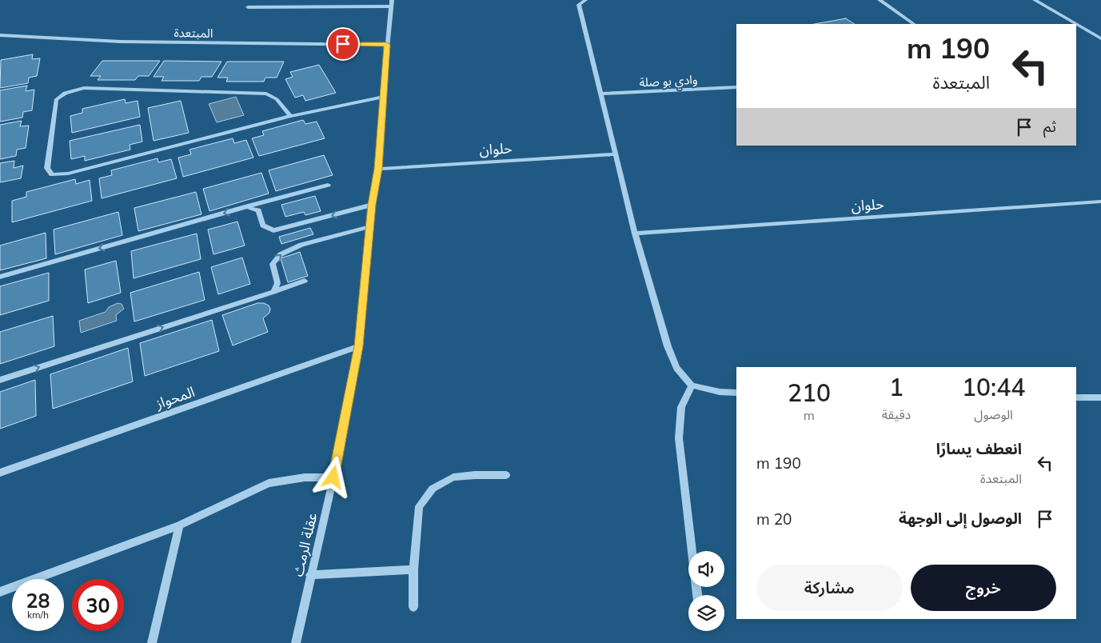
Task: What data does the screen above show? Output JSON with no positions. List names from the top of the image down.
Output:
{
  "streets": {
    "street": [
      "المبتعدة",
      "وادي بو صلة",
      "حلوان",
      "المحواز",
      "عقلة الرمث"
    ]
  },
  "crossings": [
    ["المبتعدة", "عقلة الرمث"],
    ["حلوان", "عقلة الرمث"],
    ["المحواز", "عقلة الرمث"]
  ],
  "page": {
    "turn": ["190 m", "المبتعدة"],
    "then": "ثم",
    "eta": [
      "10:44",
      "الوصول",
      "1",
      "دقيقة",
      "210",
      "m"
    ],
    "list": [
      {
        "name": "انعطف يسارًا",
        "note": "المبتعدة",
        "value": "190 m"
      },
      {
        "name": "الوصول إلى الوجهة",
        "value": "20 m"
      }
    ],
    "buttons": ["خروج", "مشاركة"],
    "speed": "28 km/h",
    "limit": "30"
  }
}
